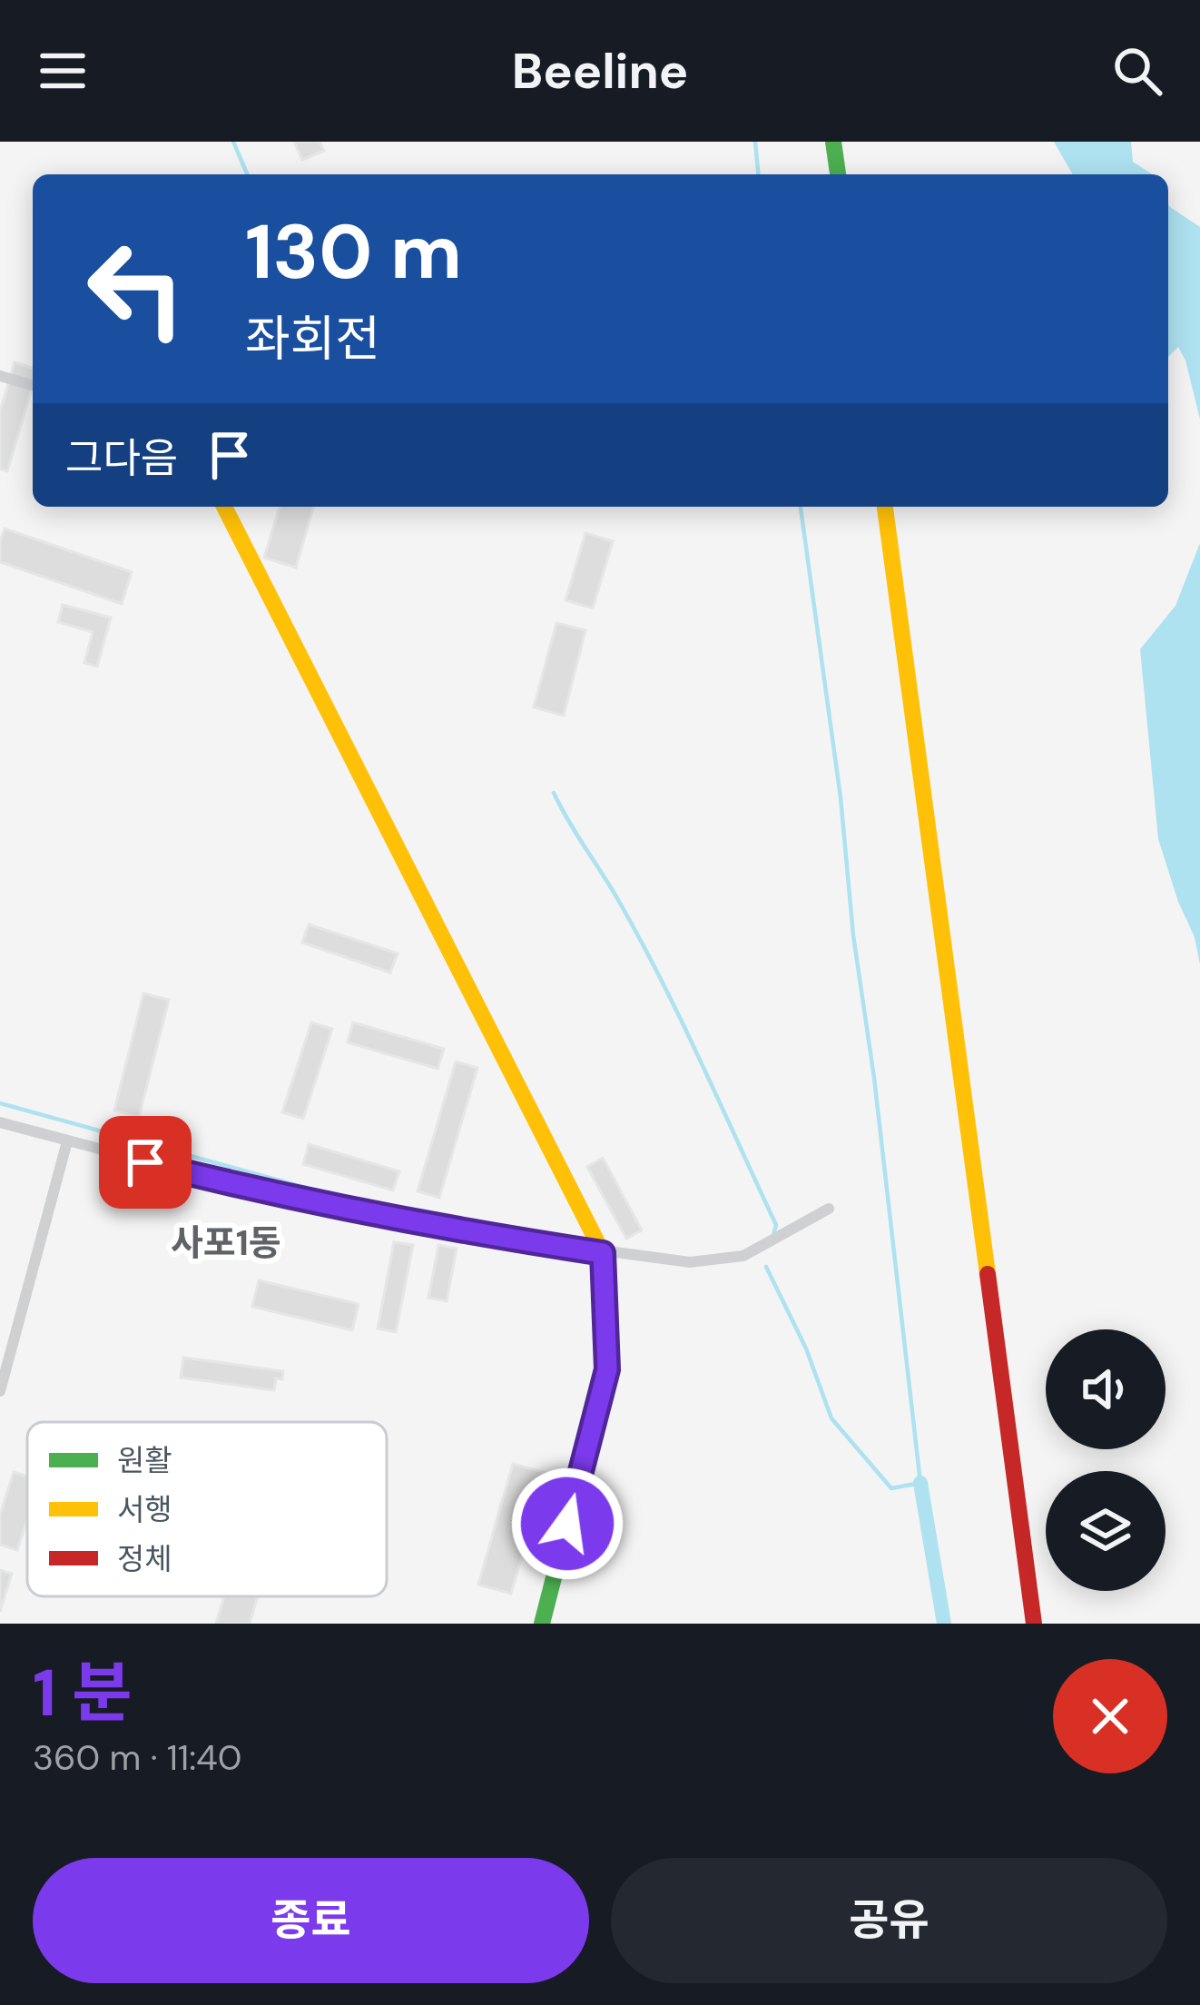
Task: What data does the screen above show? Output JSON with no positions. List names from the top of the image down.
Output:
{
  "districts": ["사포1동"],
  "legend": ["원활", "서행", "정체"],
  "page": {
    "header": "Beeline",
    "turn": ["130 m", "좌회전"],
    "then": "그다음",
    "heading": ["1 분", "360 m · 11:40"],
    "buttons": ["종료", "공유"]
  }
}
